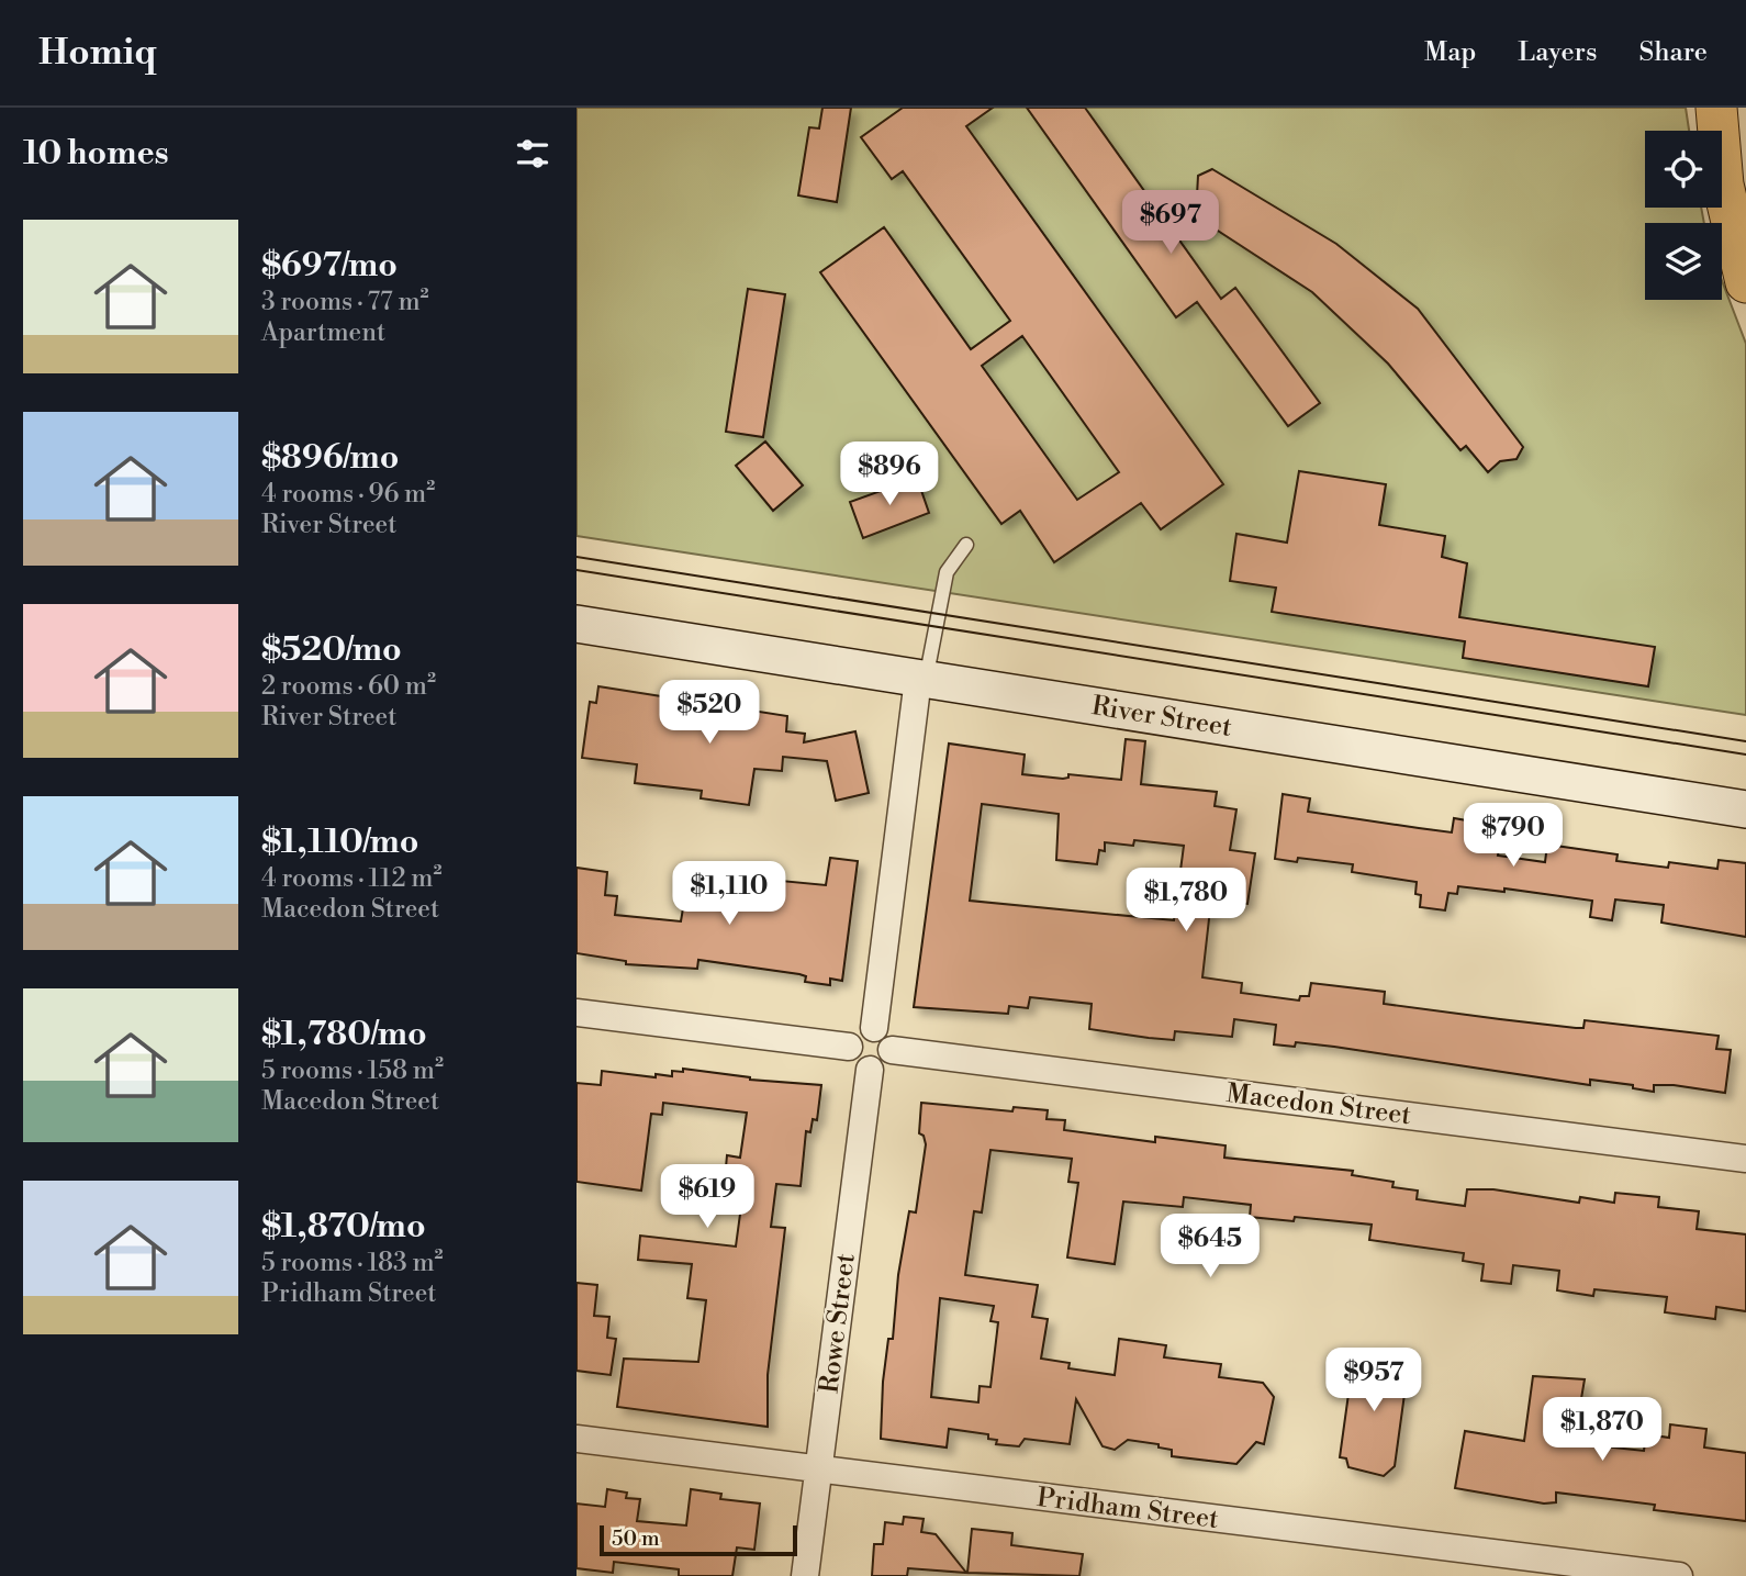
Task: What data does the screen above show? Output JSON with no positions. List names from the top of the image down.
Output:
{
  "streets": {
    "street": [
      "River Street",
      "Macedon Street",
      "Rowe Street",
      "Pridham Street"
    ]
  },
  "crossings": [
    ["Macedon Street", "Rowe Street"],
    ["Rowe Street", "Pridham Street"]
  ],
  "scale_bar": "50 m",
  "page": {
    "header": "Homiq",
    "nav": ["Map", "Layers", "Share"],
    "heading": "10 homes",
    "price": [
      "$697",
      "$896",
      "$520",
      "$790",
      "$1,110",
      "$1,780",
      "$619",
      "$645",
      "$957",
      "$1,870"
    ],
    "list": [
      {
        "name": "$697/mo",
        "note": "3 rooms · 77 m² · Apartment"
      },
      {
        "name": "$896/mo",
        "note": "4 rooms · 96 m² · River Street"
      },
      {
        "name": "$520/mo",
        "note": "2 rooms · 60 m² · River Street"
      },
      {
        "name": "$1,110/mo",
        "note": "4 rooms · 112 m² · Macedon Street"
      },
      {
        "name": "$1,780/mo",
        "note": "5 rooms · 158 m² · Macedon Street"
      },
      {
        "name": "$1,870/mo",
        "note": "5 rooms · 183 m² · Pridham Street"
      }
    ],
    "scale": "50 m"
  }
}
